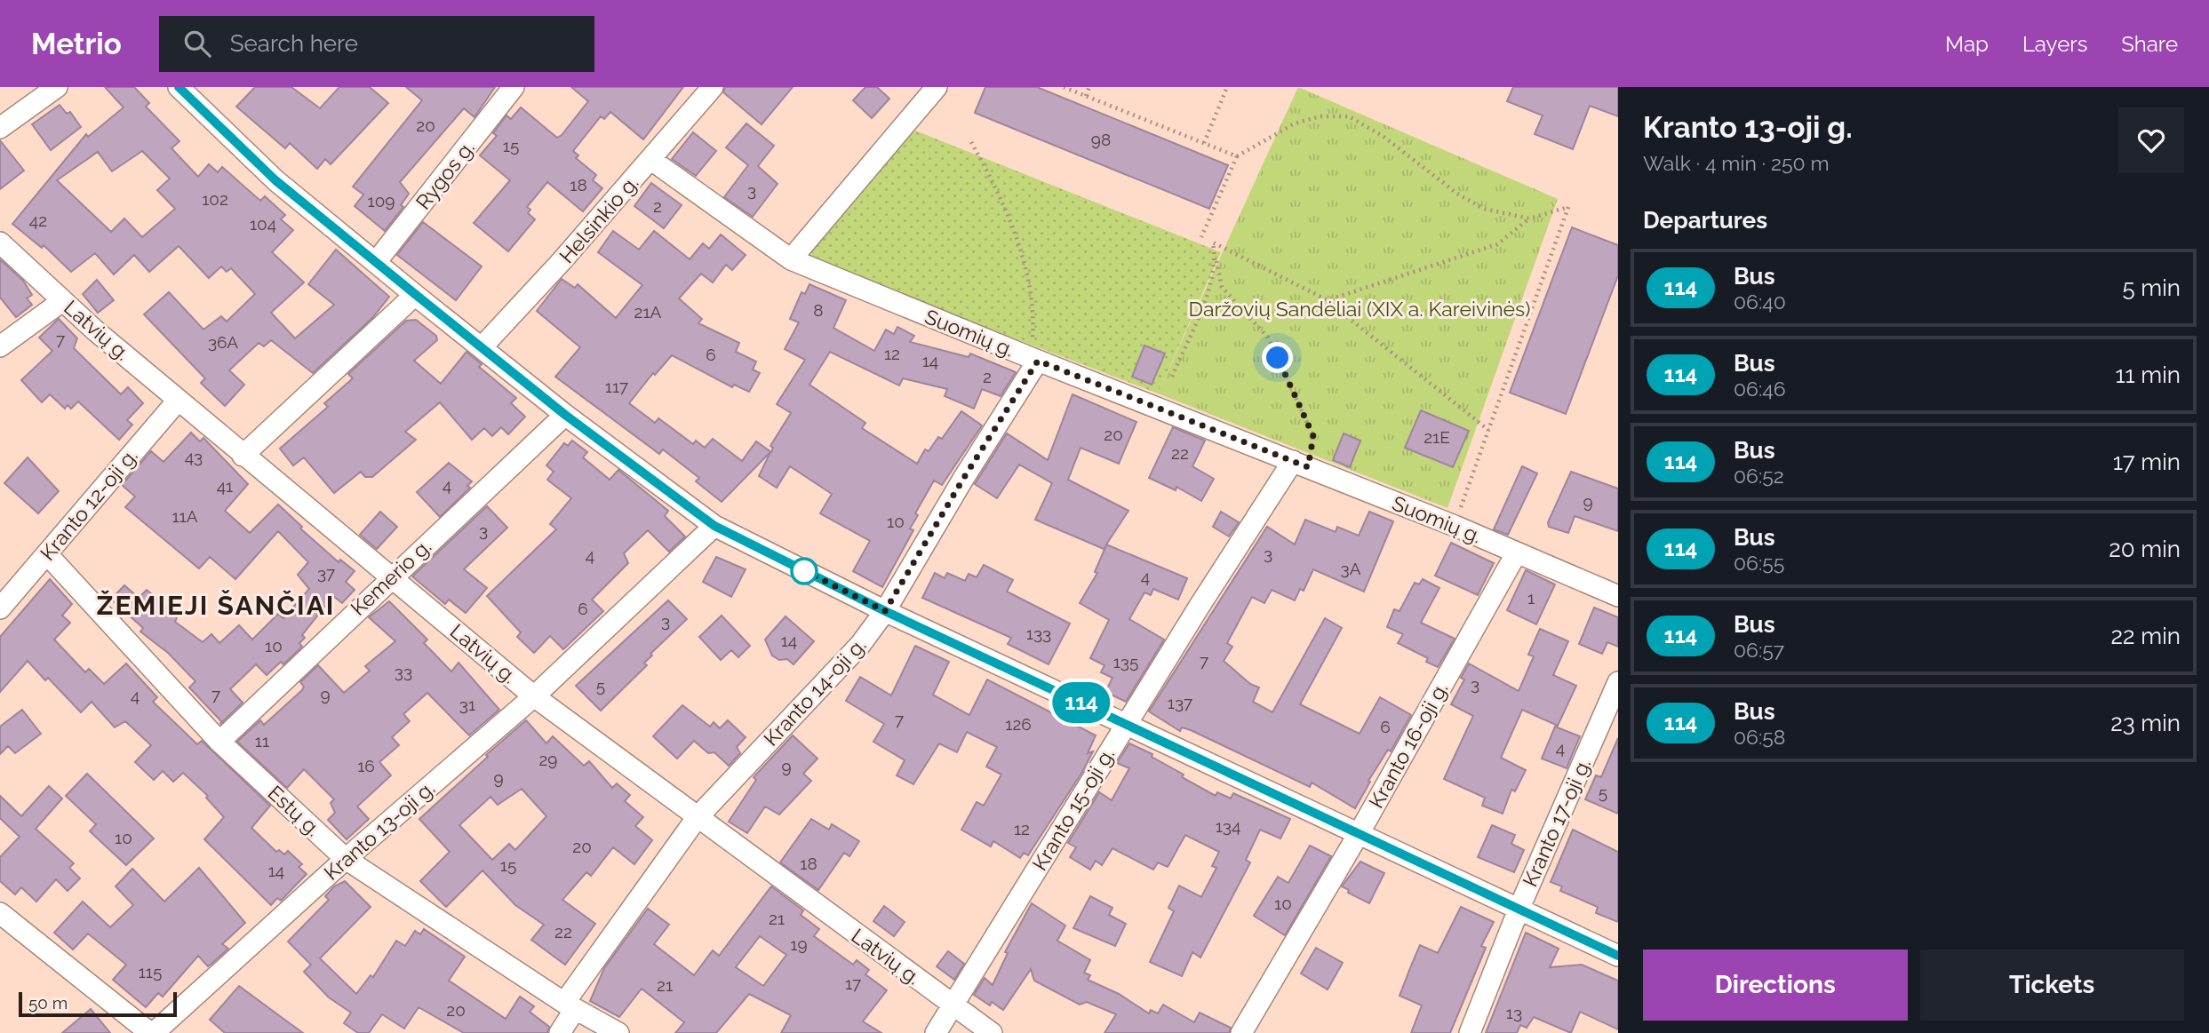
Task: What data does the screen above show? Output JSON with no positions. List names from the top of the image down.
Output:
{
  "streets": {
    "street": [
      "Rygos g.",
      "Helsinkio g.",
      "Latvių g.",
      "Suomių g.",
      "Kranto 12-oji g.",
      "Kemerio g.",
      "Kranto 14-oji g.",
      "Kranto 16-oji g.",
      "Kranto 15-oji g.",
      "Estų g.",
      "Kranto 17-oji g.",
      "Kranto 13-oji g."
    ]
  },
  "crossings": [
    ["Helsinkio g.", "Suomių g."],
    ["Latvių g.", "Kranto 12-oji g."],
    ["Latvių g.", "Kemerio g."],
    ["Latvių g.", "Kranto 14-oji g."],
    ["Latvių g.", "Kranto 15-oji g."],
    ["Latvių g.", "Kranto 13-oji g."],
    ["Suomių g.", "Kranto 14-oji g."],
    ["Suomių g.", "Kranto 16-oji g."],
    ["Suomių g.", "Kranto 15-oji g."],
    ["Kranto 12-oji g.", "Estų g."],
    ["Kemerio g.", "Estų g."],
    ["Kranto 14-oji g.", "Estų g."],
    ["Estų g.", "Kranto 13-oji g."]
  ],
  "districts": ["ŽEMIEJI ŠANČIAI"],
  "parks": ["Daržovių Sandėliai (XIX a. Kareivinės)"],
  "lines": ["bus line 114"],
  "house_numbers": [
    "20",
    "98",
    "15",
    "18",
    "3",
    "102",
    "109",
    "2",
    "42",
    "104",
    "8",
    "21A",
    "7",
    "36A",
    "12",
    "6",
    "14",
    "2",
    "117",
    "20",
    "21E",
    "22",
    "43",
    "4",
    "41",
    "9",
    "11A",
    "10",
    "3",
    "3",
    "4",
    "3A",
    "37",
    "4",
    "1",
    "6",
    "3",
    "133",
    "14",
    "10",
    "7",
    "135",
    "33",
    "3",
    "5",
    "7",
    "9",
    "4",
    "137",
    "31",
    "7",
    "126",
    "6",
    "11",
    "4",
    "29",
    "16",
    "9",
    "9",
    "5",
    "134",
    "12",
    "10",
    "20",
    "18",
    "15",
    "14",
    "10",
    "21",
    "22",
    "19",
    "115",
    "17",
    "21",
    "20",
    "13"
  ],
  "scale_bar": "50 m",
  "page": {
    "header": "Metrio",
    "search": "Search here",
    "nav": ["Map", "Layers", "Share"],
    "on_map": "114",
    "heading": [
      ["Kranto 13-oji g.", "Walk · 4 min · 250 m"],
      "Departures"
    ],
    "list": [
      {
        "mark": "114",
        "name": "Bus",
        "note": "06:40",
        "value": "5 min"
      },
      {
        "mark": "114",
        "name": "Bus",
        "note": "06:46",
        "value": "11 min"
      },
      {
        "mark": "114",
        "name": "Bus",
        "note": "06:52",
        "value": "17 min"
      },
      {
        "mark": "114",
        "name": "Bus",
        "note": "06:55",
        "value": "20 min"
      },
      {
        "mark": "114",
        "name": "Bus",
        "note": "06:57",
        "value": "22 min"
      },
      {
        "mark": "114",
        "name": "Bus",
        "note": "06:58",
        "value": "23 min"
      }
    ],
    "buttons": ["Directions", "Tickets"],
    "scale": "50 m"
  }
}
